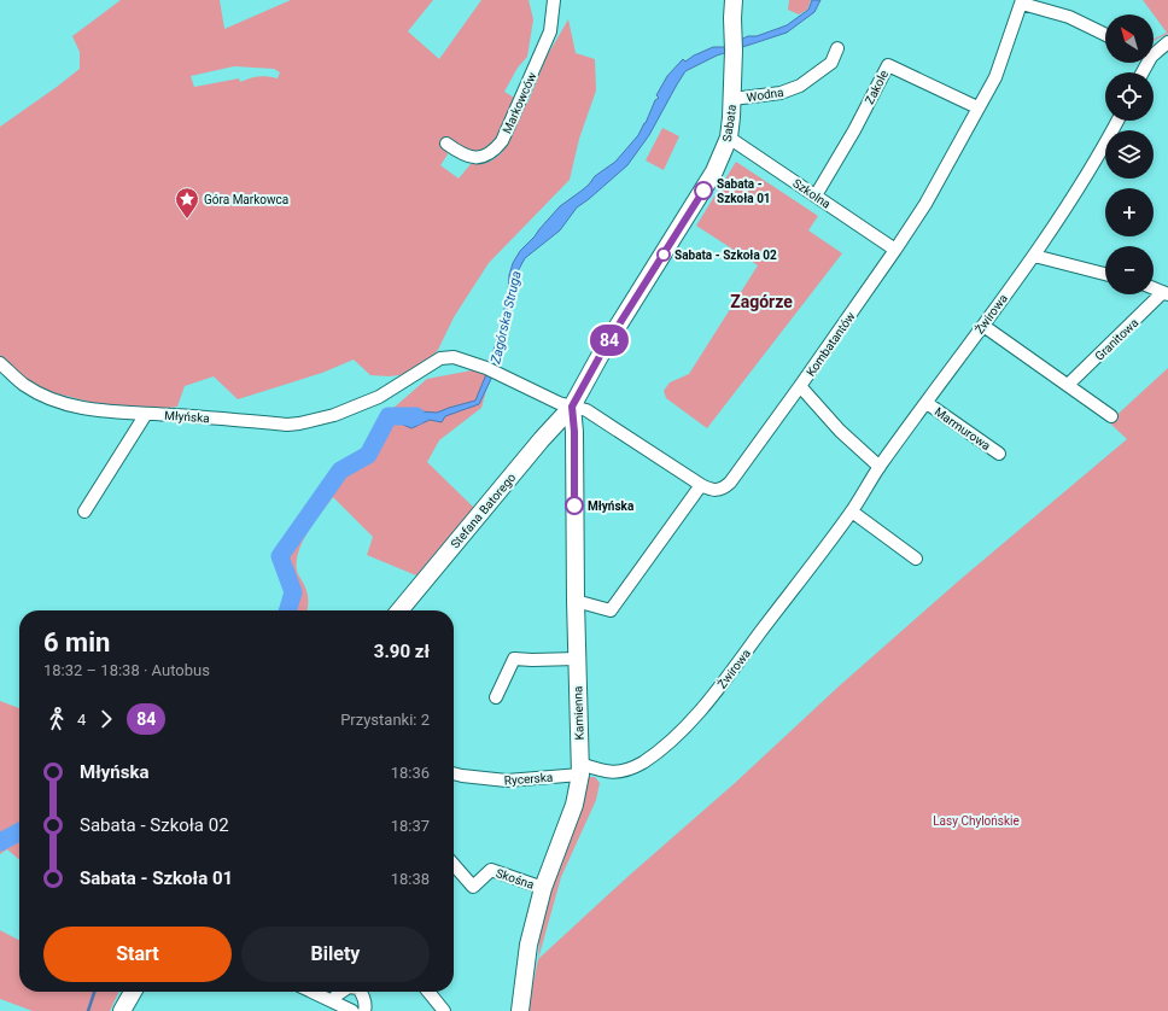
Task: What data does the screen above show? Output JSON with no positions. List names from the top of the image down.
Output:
{
  "streets": {
    "street": [
      "Zakole",
      "Wodna",
      "Markowców",
      "Sabata",
      "Szkolna",
      "Żwirowa",
      "Granitowa",
      "Kombatantów",
      "Młyńska",
      "Marmurowa",
      "Stefana Batorego",
      "Kamienna",
      "Rycerska",
      "Skośna"
    ]
  },
  "crossings": [
    ["Zakole", "Szkolna"],
    ["Zakole", "Kombatantów"],
    ["Wodna", "Sabata"],
    ["Sabata", "Szkolna"],
    ["Sabata", "Młyńska"],
    ["Sabata", "Stefana Batorego"],
    ["Sabata", "Kamienna"],
    ["Szkolna", "Kombatantów"],
    ["Żwirowa", "Marmurowa"],
    ["Żwirowa", "Kamienna"],
    ["Żwirowa", "Rycerska"],
    ["Kombatantów", "Młyńska"],
    ["Młyńska", "Stefana Batorego"],
    ["Młyńska", "Kamienna"],
    ["Stefana Batorego", "Kamienna"],
    ["Kamienna", "Rycerska"],
    ["Kamienna", "Skośna"]
  ],
  "districts": ["Zagórze"],
  "water": ["Zagórska Struga"],
  "parks": ["Lasy Chylońskie"],
  "places": {
    "other": ["Sabata - Szkoła 01", "Sabata - Szkoła 02", "Młyńska"],
    "place": ["Góra Markowca"]
  },
  "lines": ["bus line 84"],
  "north": "top left",
  "page": {
    "on_map": "84",
    "map_buttons": ["+", "−"],
    "heading": ["6 min", "18:32 – 18:38 · Autobus", "3.90 zł"],
    "legs": ["4", "84", "Przystanki: 2"],
    "list": [
      {
        "name": "Młyńska",
        "value": "18:36"
      },
      {
        "name": "Sabata - Szkoła 02",
        "value": "18:37"
      },
      {
        "name": "Sabata - Szkoła 01",
        "value": "18:38"
      }
    ],
    "buttons": ["Start", "Bilety"]
  }
}
